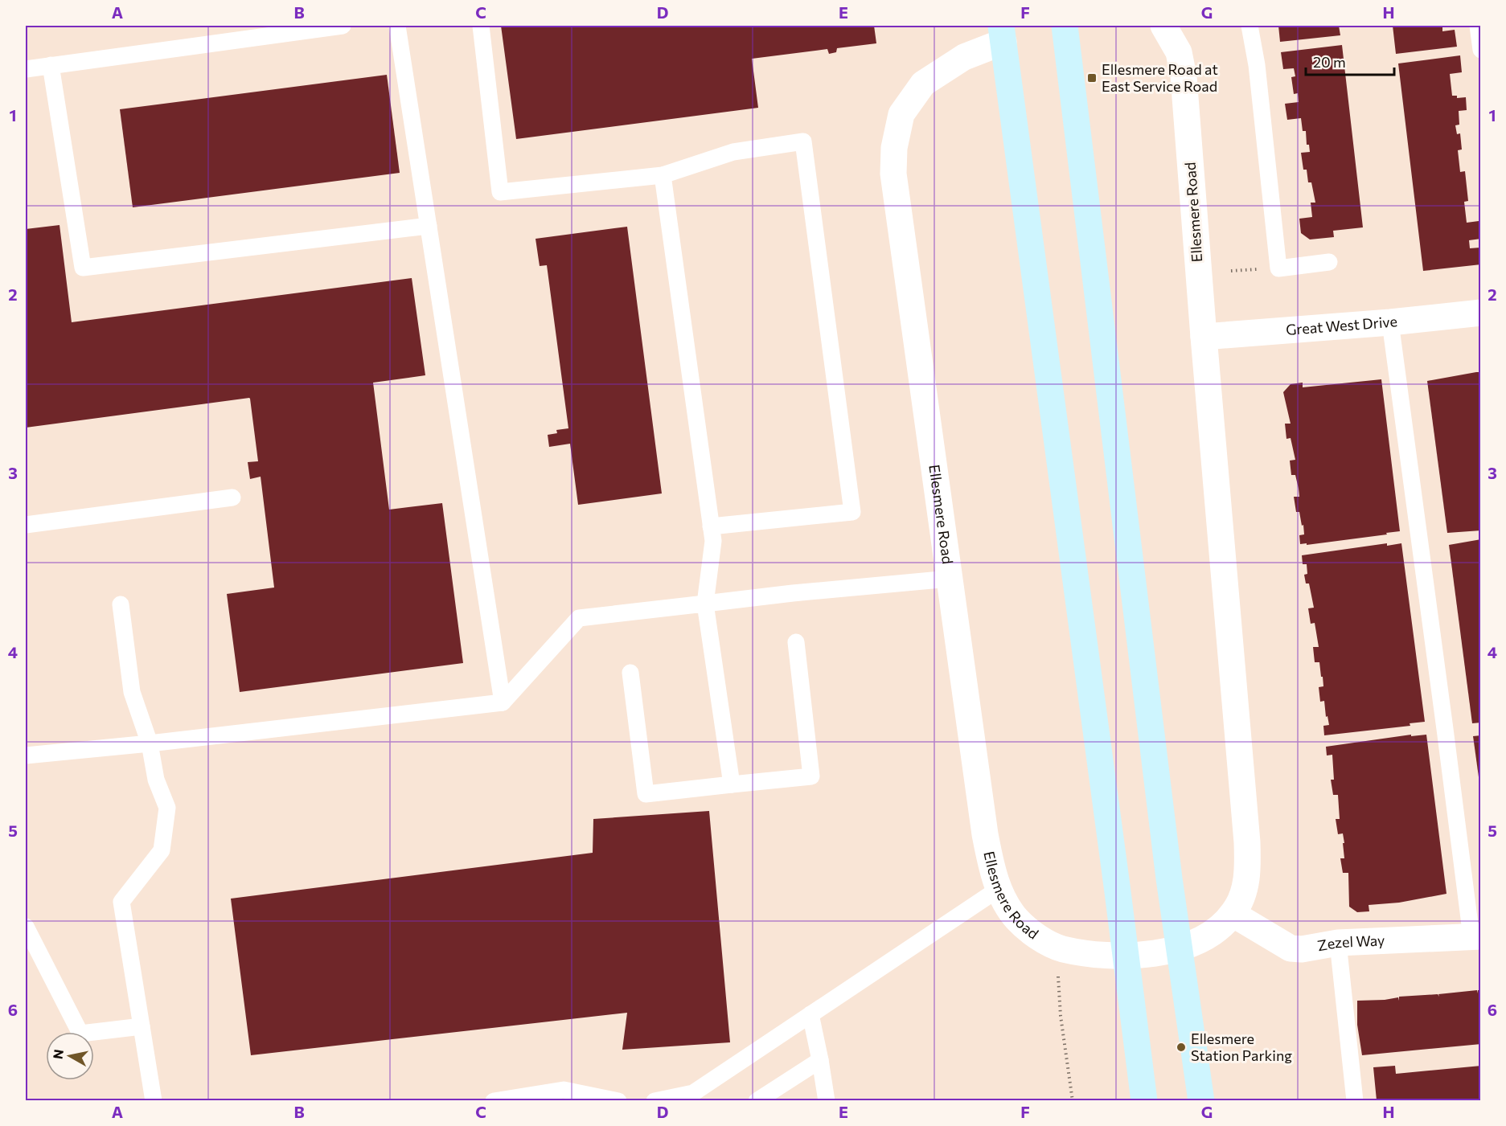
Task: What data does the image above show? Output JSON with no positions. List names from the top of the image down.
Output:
{
  "streets": {
    "main road": ["Ellesmere Road"],
    "street": ["Great West Drive", "Zezel Way"]
  },
  "crossings": [
    ["Ellesmere Road", "Great West Drive"],
    ["Ellesmere Road", "Zezel Way"]
  ],
  "places": {
    "transit": ["Ellesmere Road at East Service Road"],
    "other": ["Ellesmere Station Parking"]
  },
  "scale_bar": "20 m",
  "north": "left",
  "grid": {
    "columns": [
      "A",
      "B",
      "C",
      "D",
      "E",
      "F",
      "G",
      "H"
    ],
    "rows": [
      "1",
      "2",
      "3",
      "4",
      "5",
      "6"
    ]
  }
}
